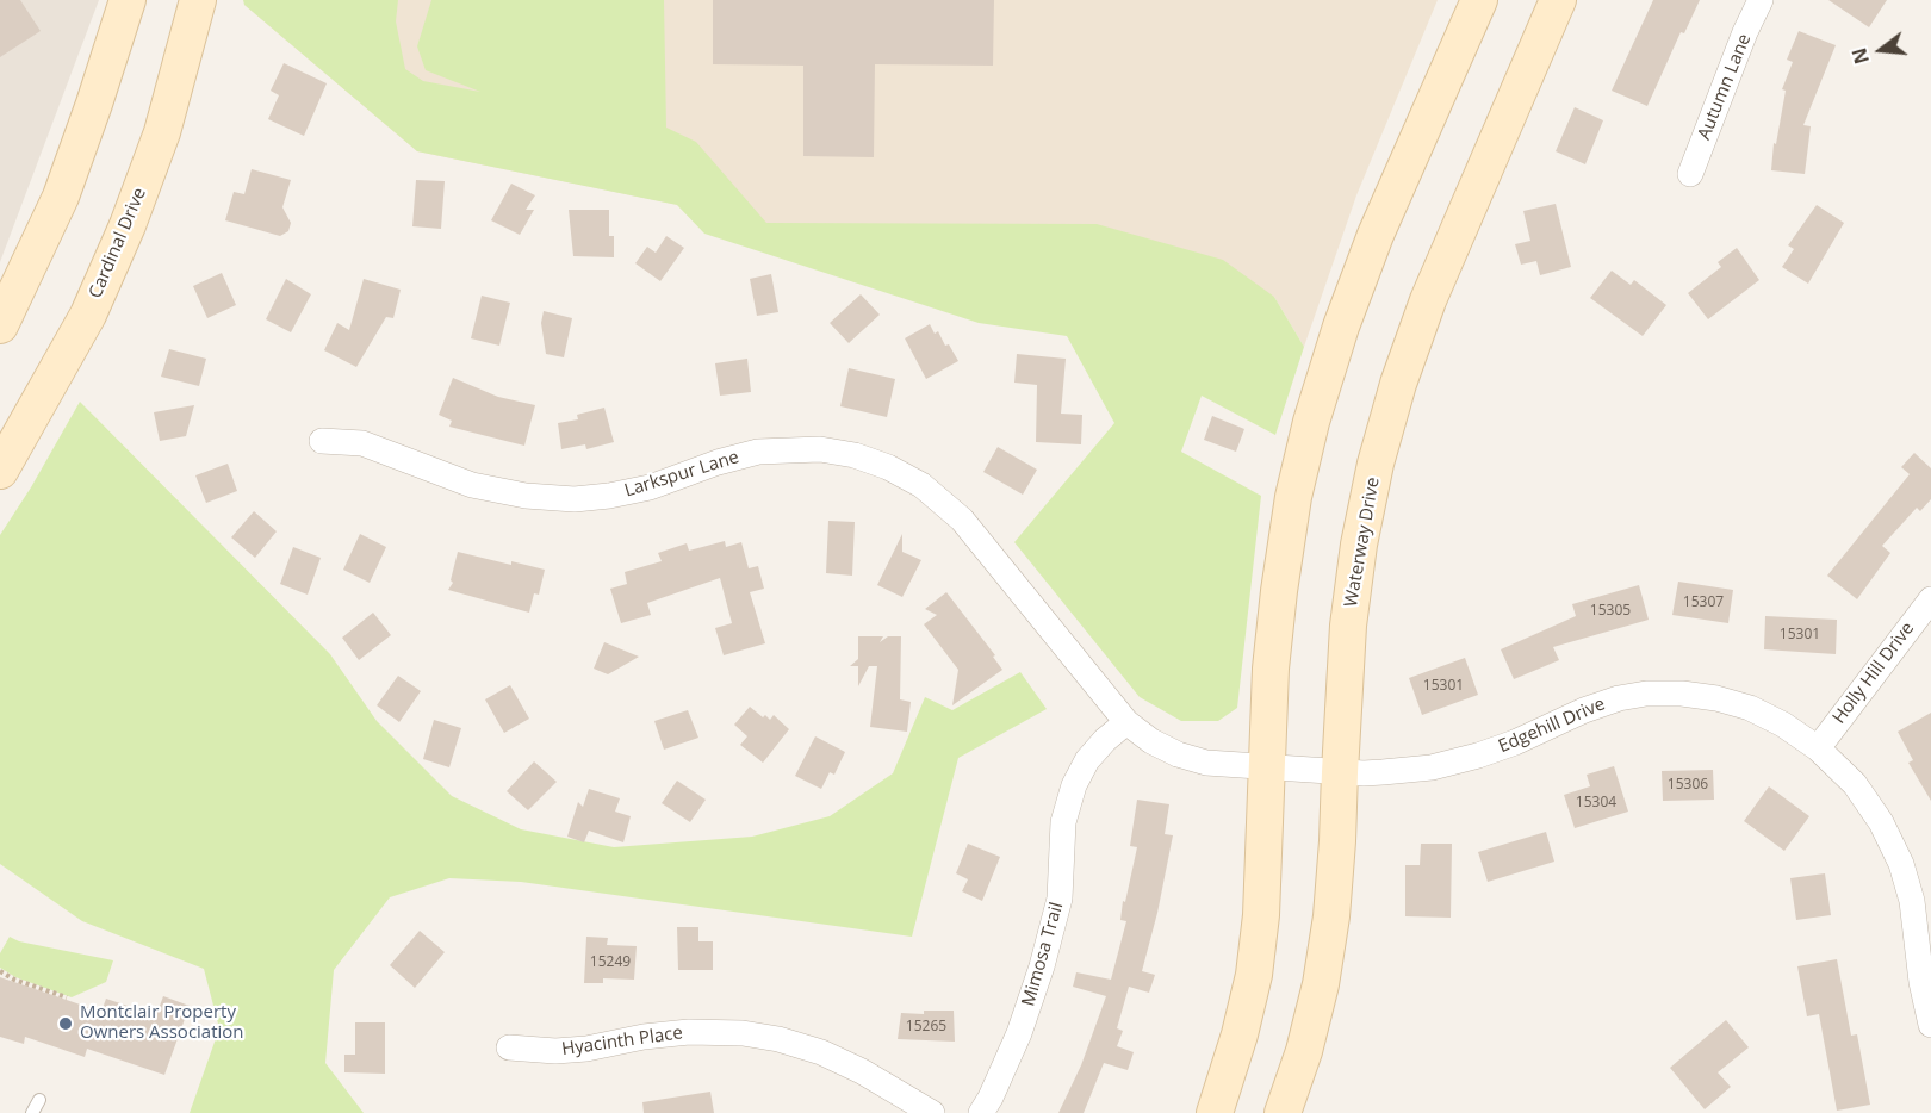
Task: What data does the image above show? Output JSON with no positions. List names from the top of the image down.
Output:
{
  "streets": {
    "main road": ["Cardinal Drive", "Waterway Drive"],
    "street": [
      "Autumn Lane",
      "Larkspur Lane",
      "Holly Hill Drive",
      "Edgehill Drive",
      "Mimosa Trail",
      "Hyacinth Place"
    ]
  },
  "crossings": [
    ["Larkspur Lane", "Edgehill Drive"],
    ["Larkspur Lane", "Mimosa Trail"],
    ["Waterway Drive", "Edgehill Drive"],
    ["Holly Hill Drive", "Edgehill Drive"]
  ],
  "places": ["Montclair Property Owners Association"],
  "house_numbers": [
    "15307",
    "15305",
    "15301",
    "15301",
    "15306",
    "15304",
    "15249",
    "15265"
  ],
  "north": "left"
}
